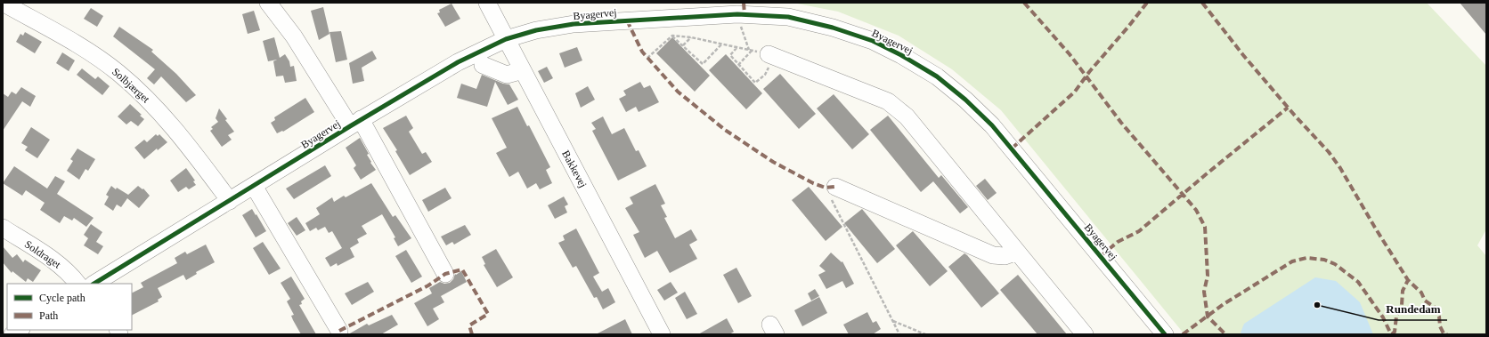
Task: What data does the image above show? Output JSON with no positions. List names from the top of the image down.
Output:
{
  "streets": {
    "street": [
      "Byagervej",
      "Solbjærget",
      "Bakkevej",
      "Soldraget"
    ]
  },
  "crossings": [
    ["Byagervej", "Solbjærget"],
    ["Byagervej", "Bakkevej"]
  ],
  "places": ["Rundedam"],
  "legend": ["Cycle path", "Path"]
}
